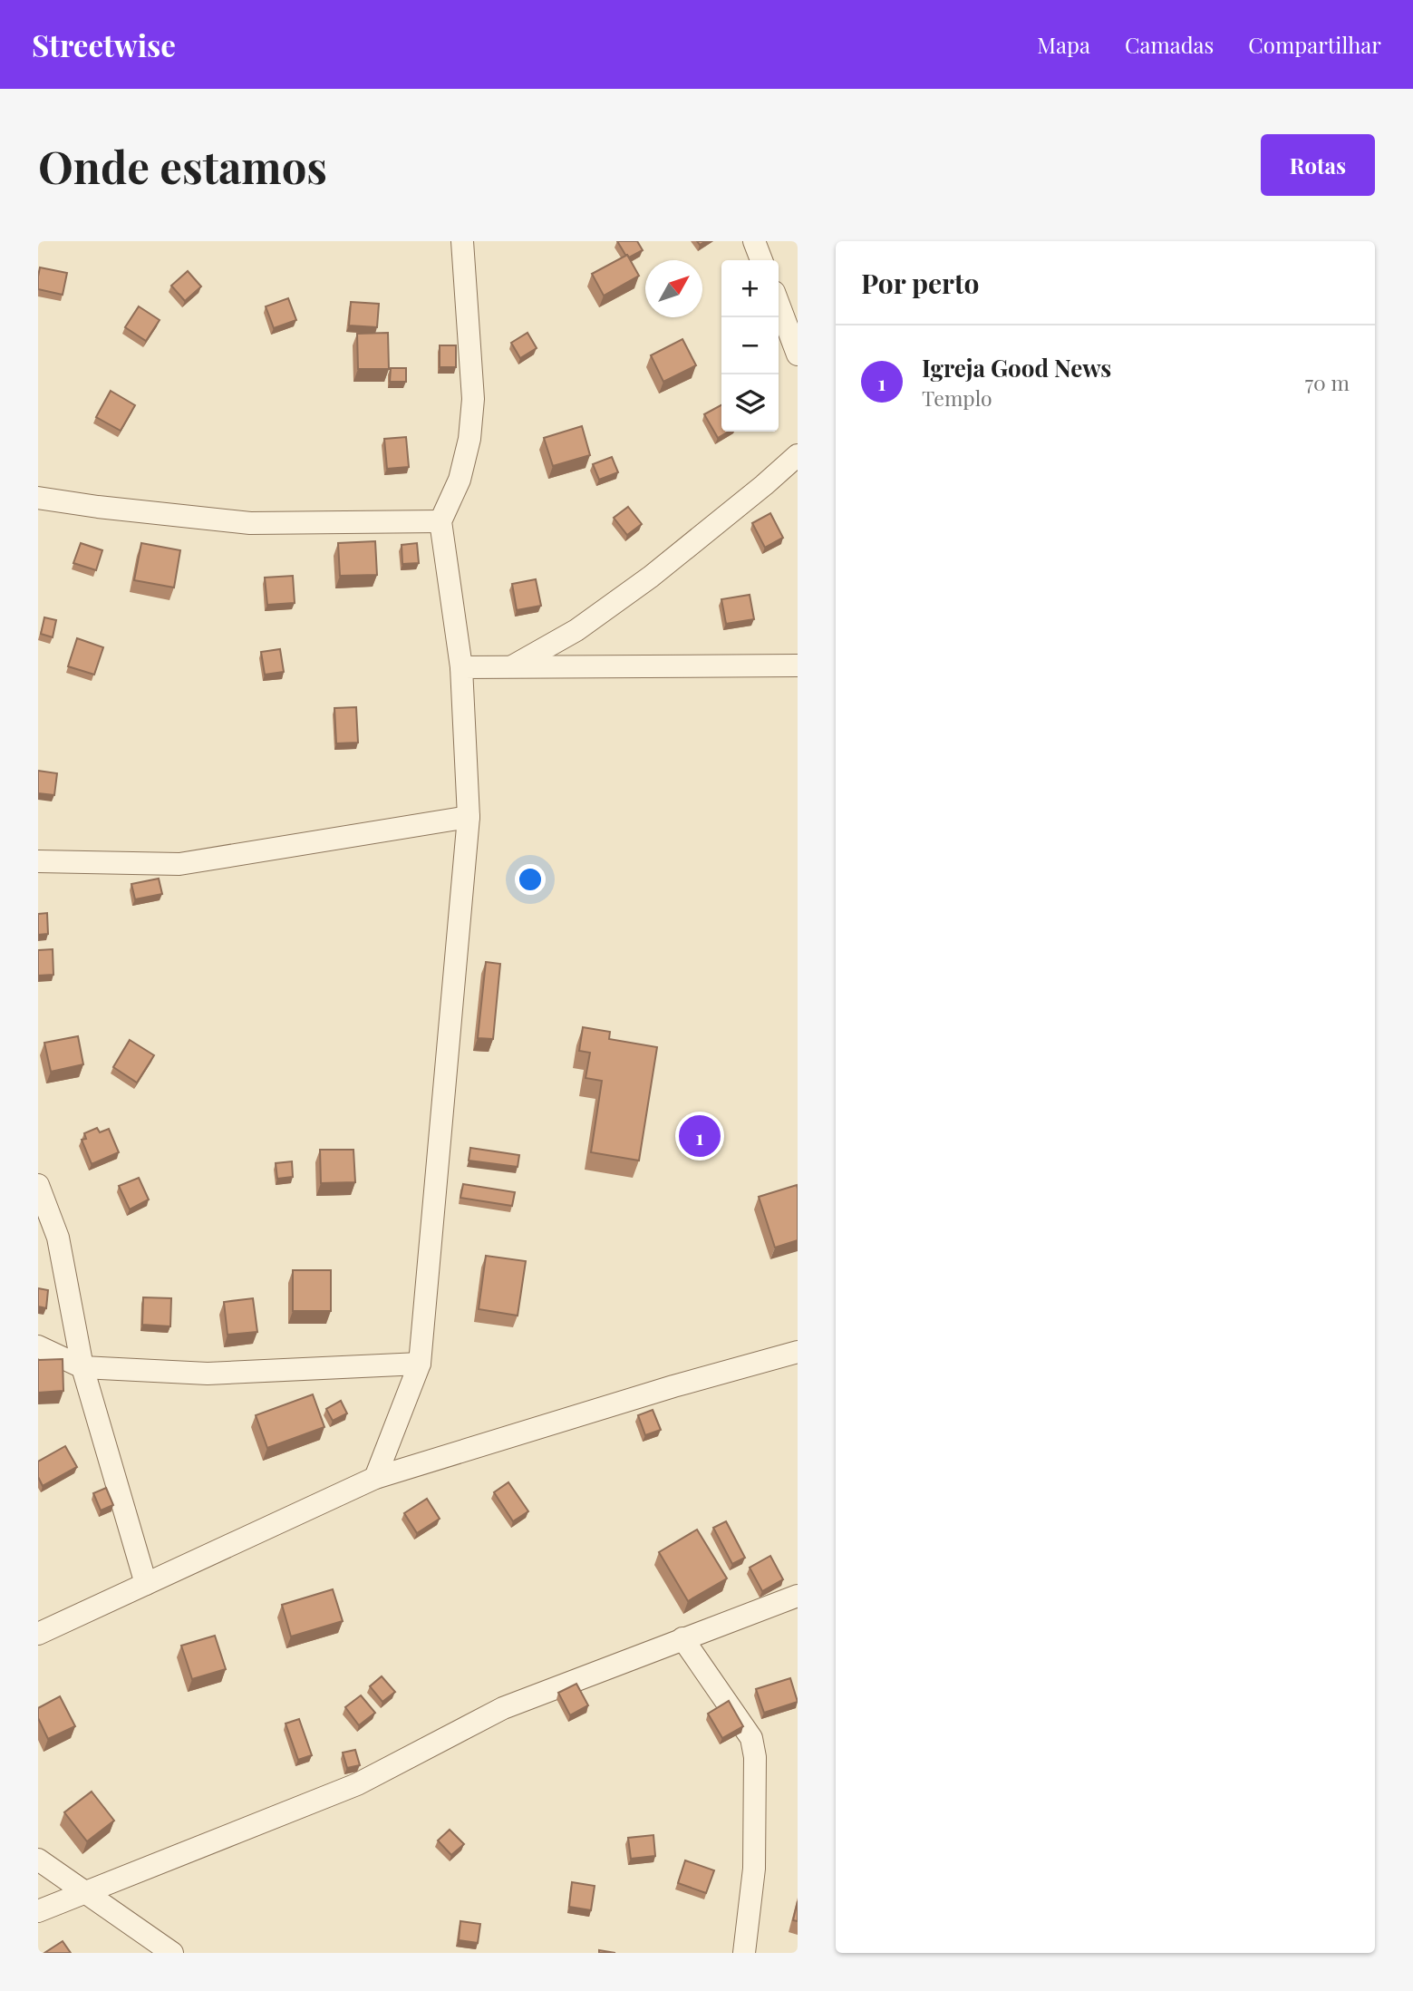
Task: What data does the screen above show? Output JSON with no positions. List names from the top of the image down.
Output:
{
  "north": "top right",
  "page": {
    "header": "Streetwise",
    "nav": ["Mapa", "Camadas", "Compartilhar"],
    "buttons": "Rotas",
    "title": "Onde estamos",
    "heading": "Por perto",
    "map_buttons": ["+", "−"],
    "list": [
      {
        "mark": "1",
        "name": "Igreja Good News",
        "note": "Templo",
        "value": "70 m"
      }
    ],
    "pins": "1"
  }
}
